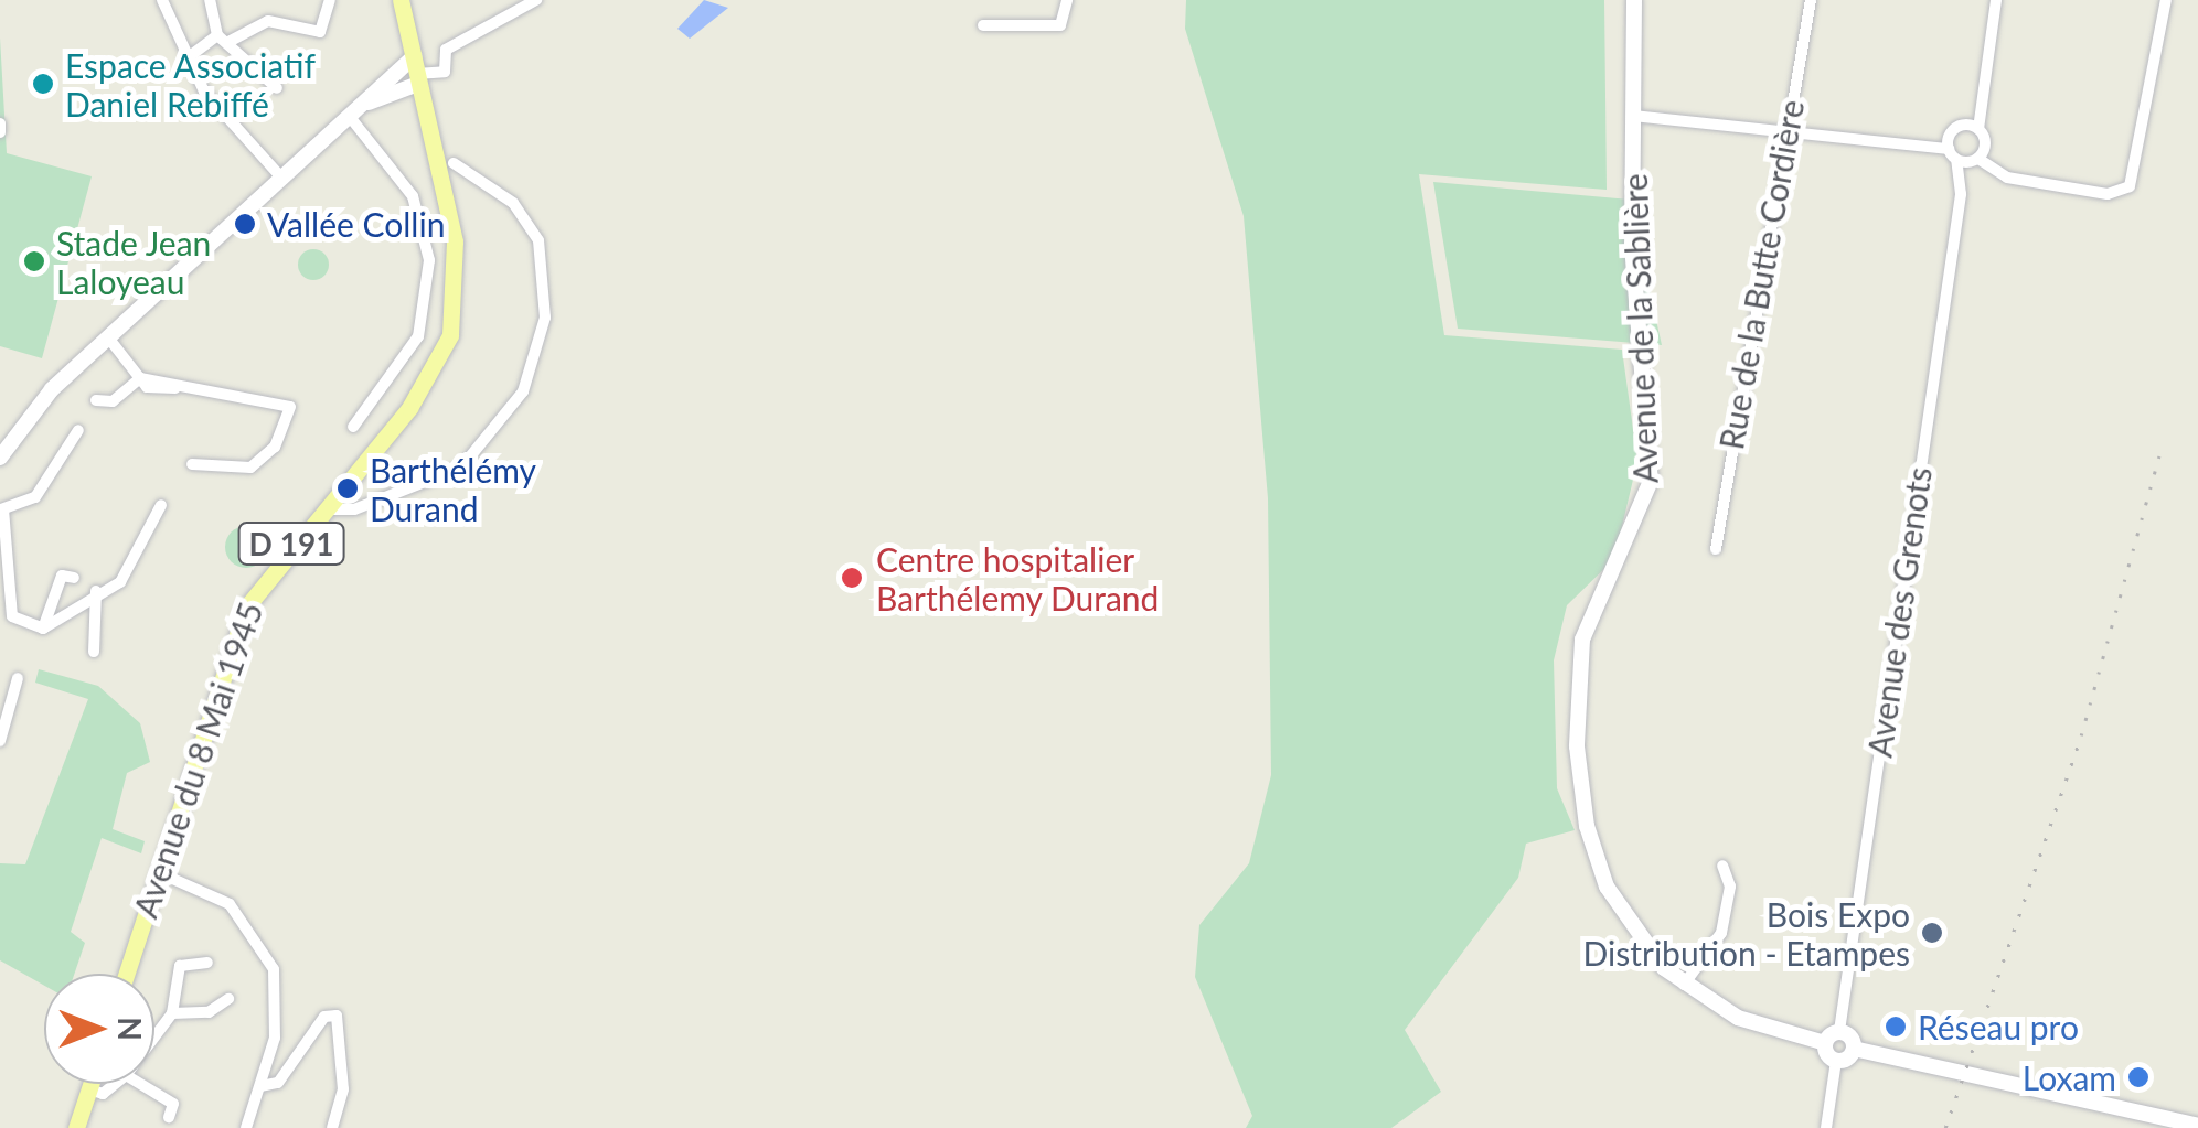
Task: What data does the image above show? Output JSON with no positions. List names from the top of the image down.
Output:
{
  "streets": {
    "main road": ["Avenue de la Sablière", "D 191", "Avenue du 8 Mai 1945"],
    "street": ["Rue de la Butte Cordière", "Avenue des Grenots"]
  },
  "places": [
    "Espace Associatif Daniel Rebiffé",
    "Vallée Collin",
    "Stade Jean Laloyeau",
    "Barthélémy Durand",
    "Centre hospitalier Barthélemy Durand",
    "Bois Expo Distribution - Etampes",
    "Réseau pro",
    "Loxam"
  ],
  "north": "right"
}
